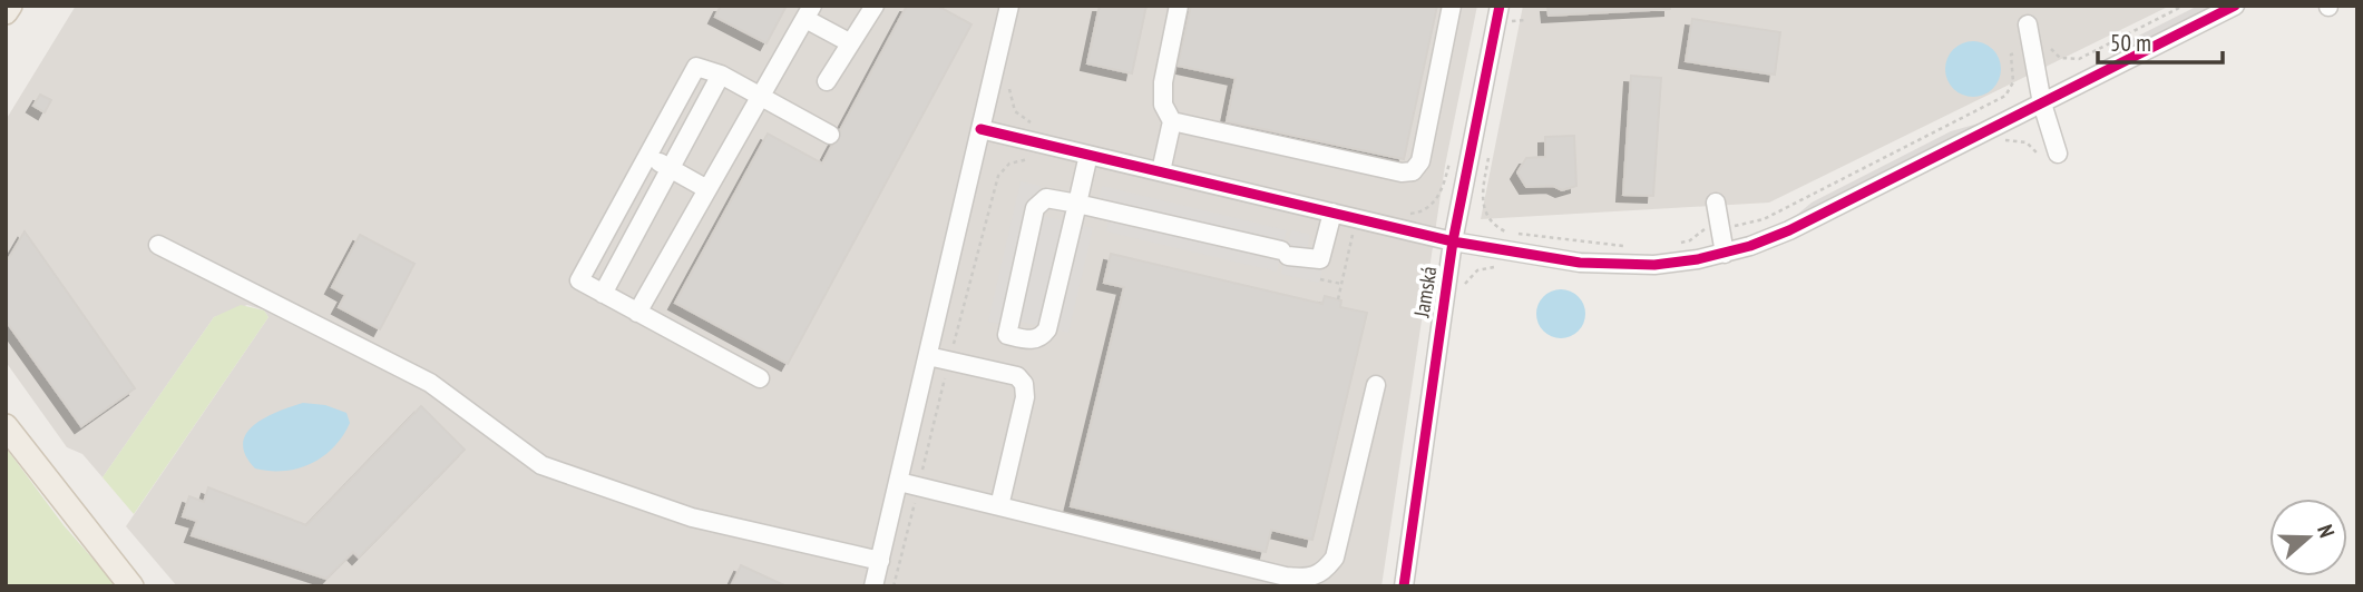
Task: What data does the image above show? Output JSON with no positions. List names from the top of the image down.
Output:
{
  "streets": {
    "street": ["Jamská"]
  },
  "scale_bar": "50 m",
  "north": "right"
}
